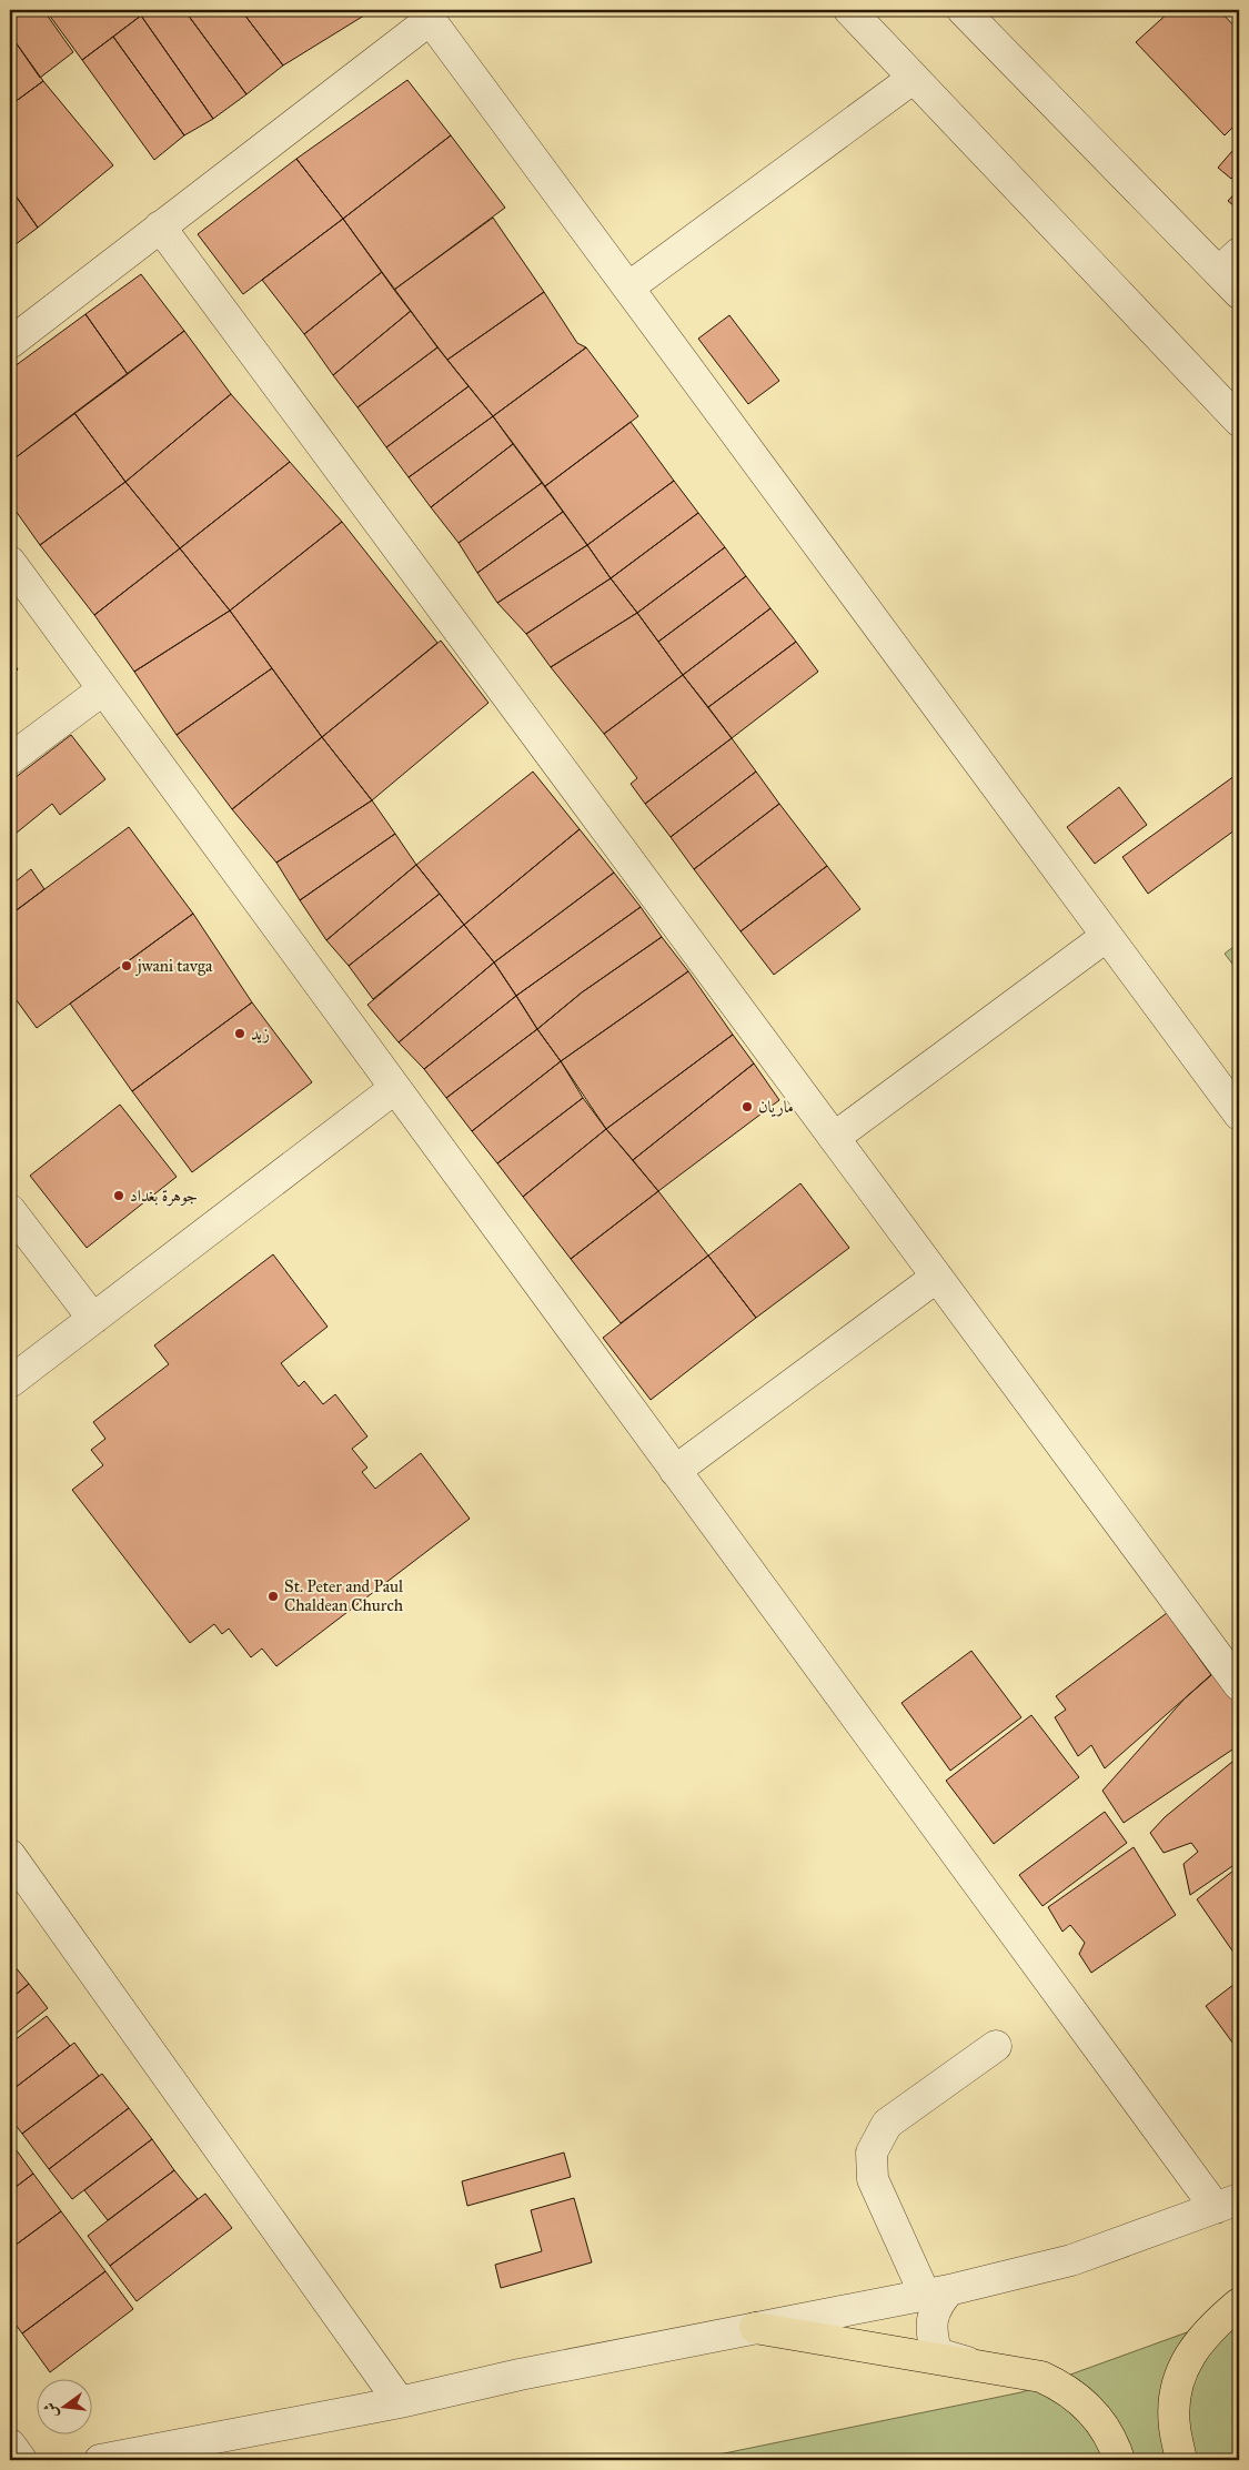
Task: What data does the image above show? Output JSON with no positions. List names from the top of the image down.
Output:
{
  "places": [
    "jwani tavga",
    "زيد",
    "ماريان",
    "جوهرة بغداد",
    "St. Peter and Paul Chaldean Church"
  ],
  "north": "left"
}
